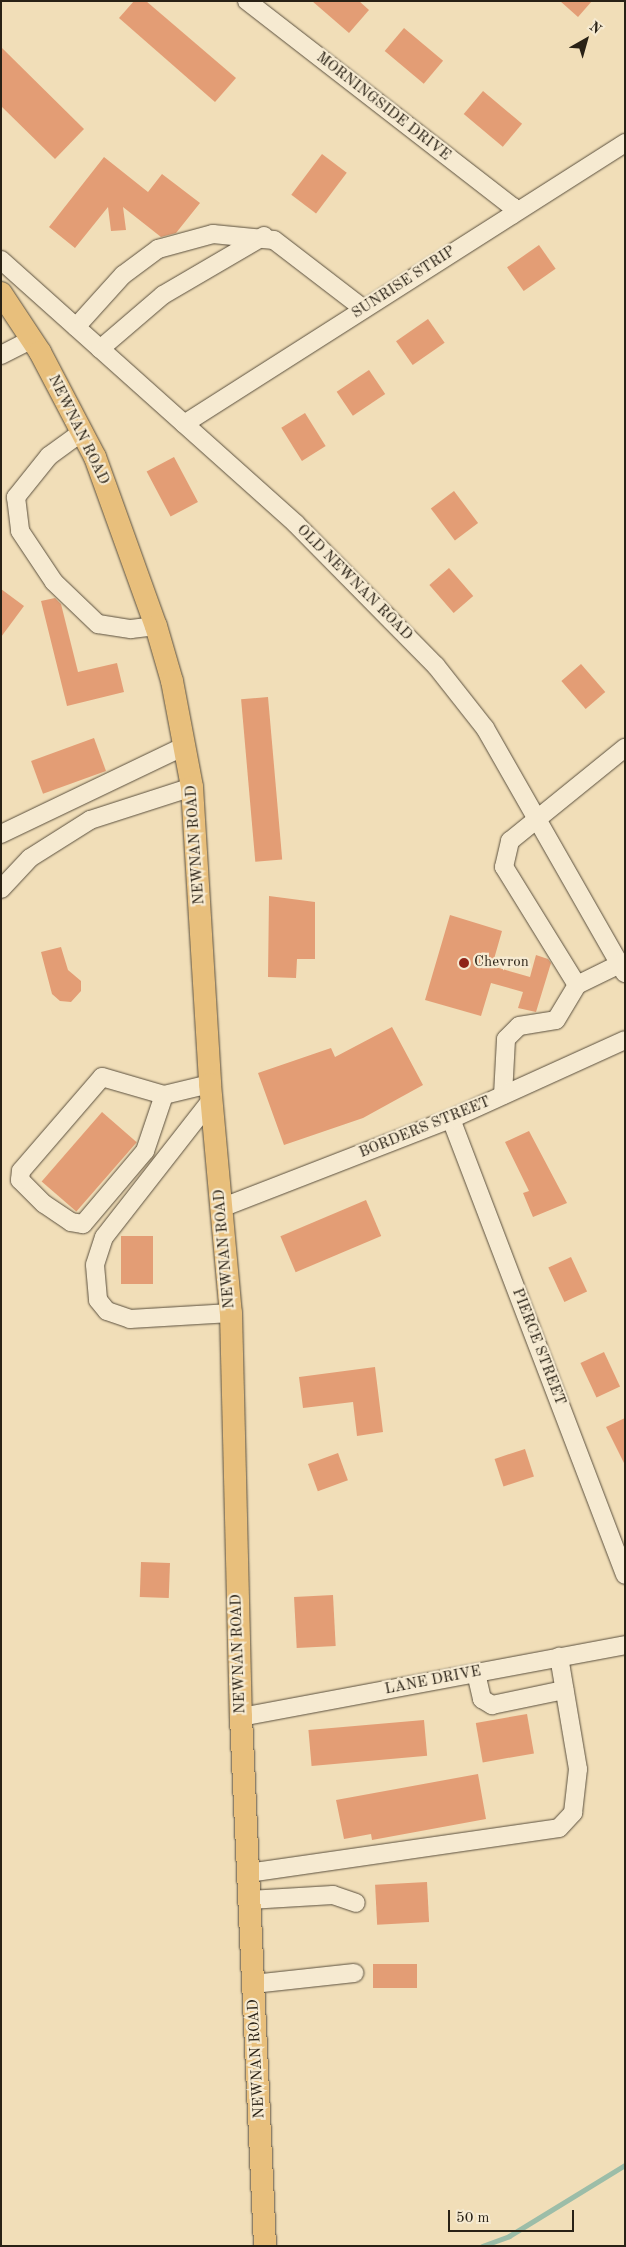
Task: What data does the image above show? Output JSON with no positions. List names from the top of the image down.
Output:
{
  "streets": {
    "main road": ["NEWNAN ROAD"],
    "street": [
      "MORNINGSIDE DRIVE",
      "SUNRISE STRIP",
      "OLD NEWNAN ROAD",
      "BORDERS STREET",
      "PIERCE STREET",
      "LANE DRIVE"
    ]
  },
  "crossings": [
    ["MORNINGSIDE DRIVE", "SUNRISE STRIP"],
    ["SUNRISE STRIP", "OLD NEWNAN ROAD"],
    ["NEWNAN ROAD", "BORDERS STREET"],
    ["NEWNAN ROAD", "LANE DRIVE"],
    ["BORDERS STREET", "PIERCE STREET"]
  ],
  "places": ["Chevron"],
  "scale_bar": "50 m",
  "north": "top right"
}
